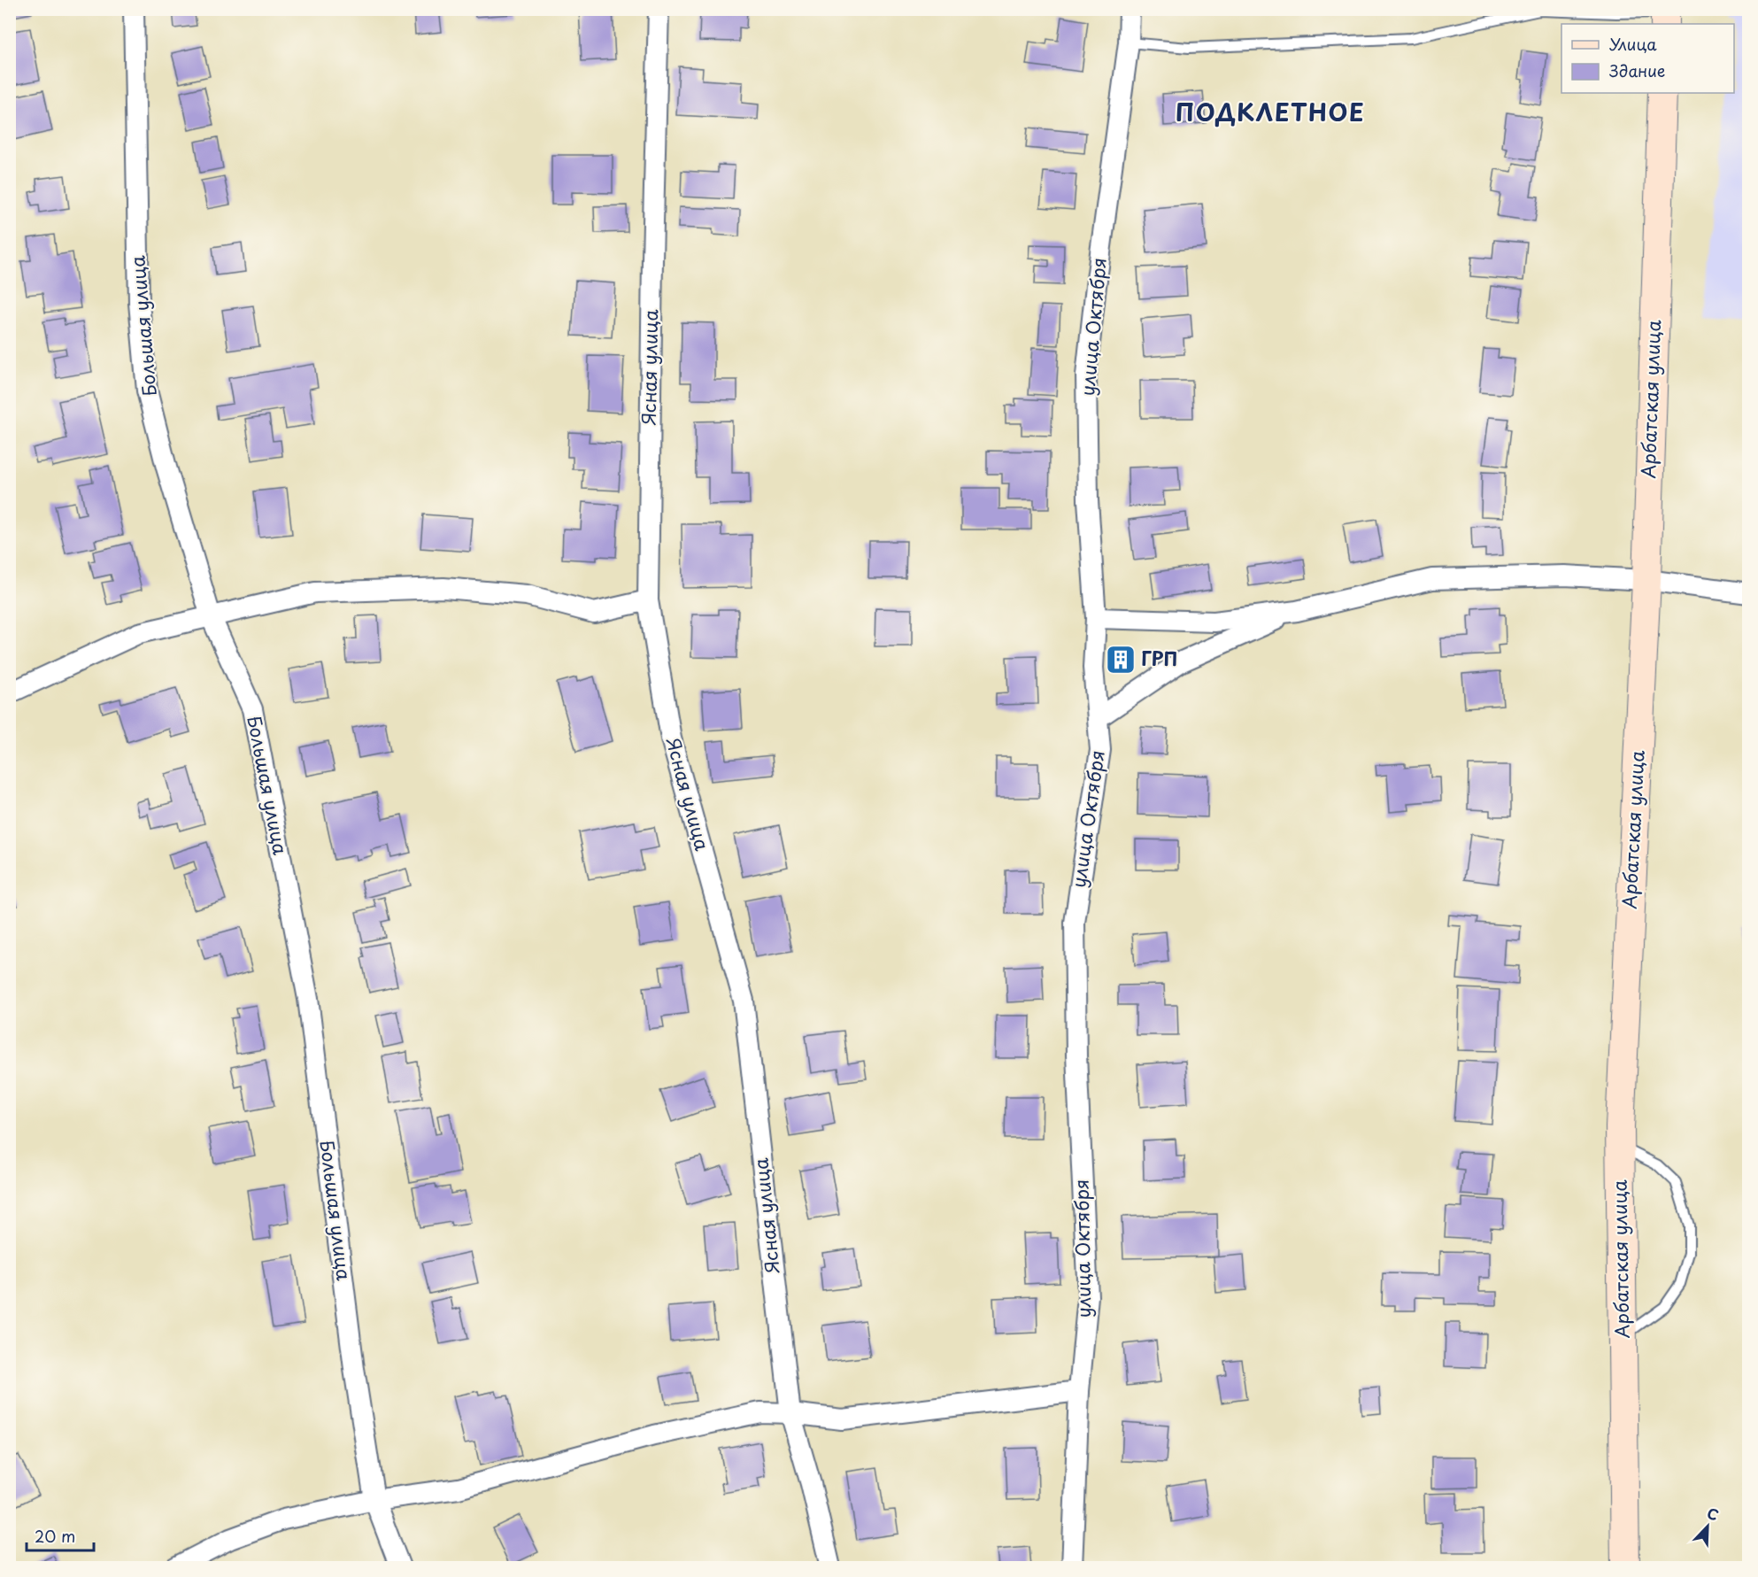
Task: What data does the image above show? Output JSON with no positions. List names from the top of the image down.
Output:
{
  "streets": {
    "main road": ["Арбатская улица"],
    "street": ["Большая улица", "улица Октября", "Ясная улица"]
  },
  "districts": ["ПОДКЛЕТНОЕ"],
  "places": {
    "building": ["ГРП"]
  },
  "legend": ["Улица", "Здание"],
  "scale_bar": "20 m",
  "north": "top right"
}
